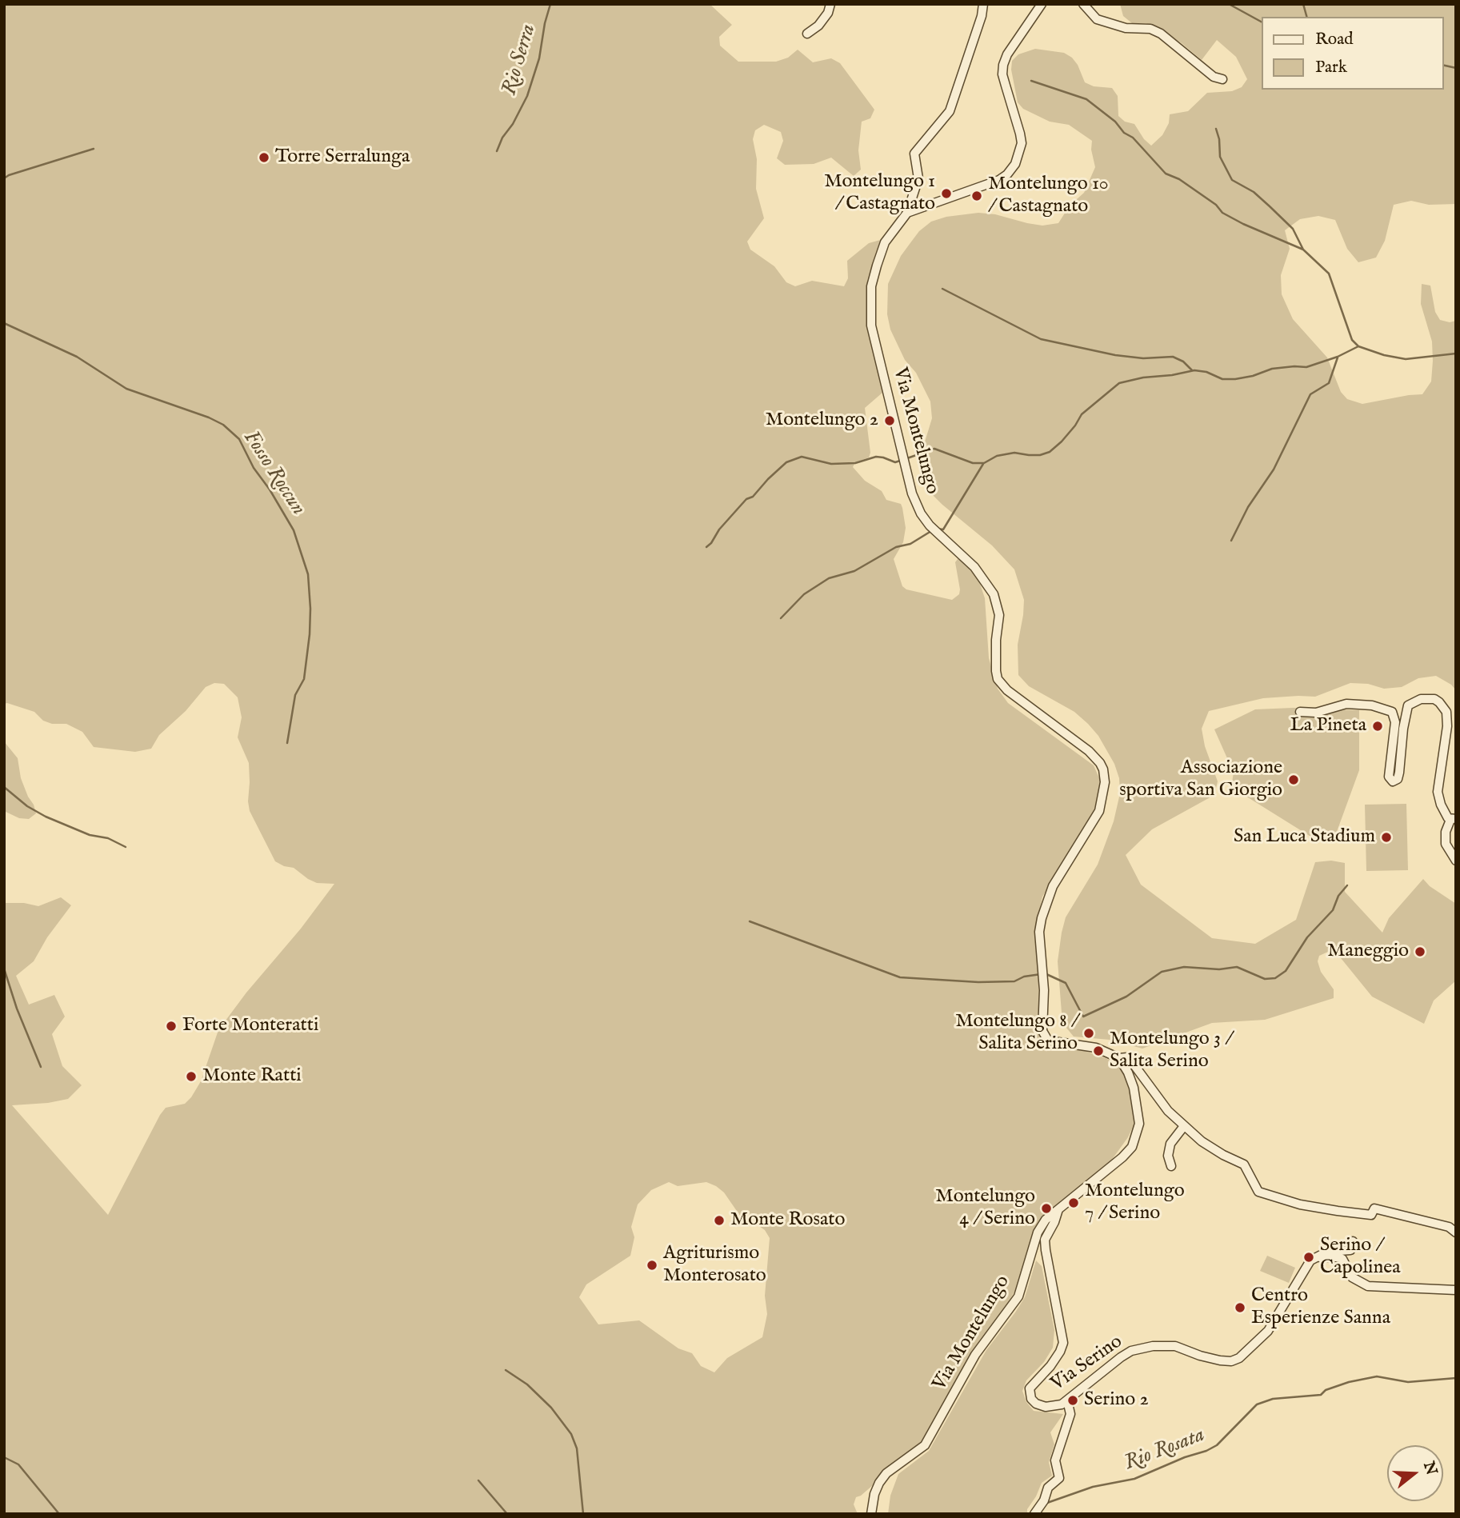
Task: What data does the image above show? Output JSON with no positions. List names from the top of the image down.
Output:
{
  "streets": {
    "street": ["Via Montelungo", "Via Serino"]
  },
  "crossings": [
    ["Via Montelungo", "Via Serino"]
  ],
  "water": ["Rio Serra", "Fosso Roccun", "Rio Rosata"],
  "places": [
    "Torre Serralunga",
    "Montelungo 1 / Castagnato",
    "Montelungo 10 / Castagnato",
    "Montelungo 2",
    "La Pineta",
    "Associazione sportiva San Giorgio",
    "San Luca Stadium",
    "Maneggio",
    "Forte Monteratti",
    "Montelungo 8 / Salita Serino",
    "Montelungo 3 / Salita Serino",
    "Monte Ratti",
    "Montelungo 7 / Serino",
    "Montelungo 4 / Serino",
    "Monte Rosato",
    "Serino / Capolinea",
    "Agriturismo Monterosato",
    "Centro Esperienze Sanna",
    "Serino 2"
  ],
  "legend": ["Road", "Park"],
  "north": "right"
}
